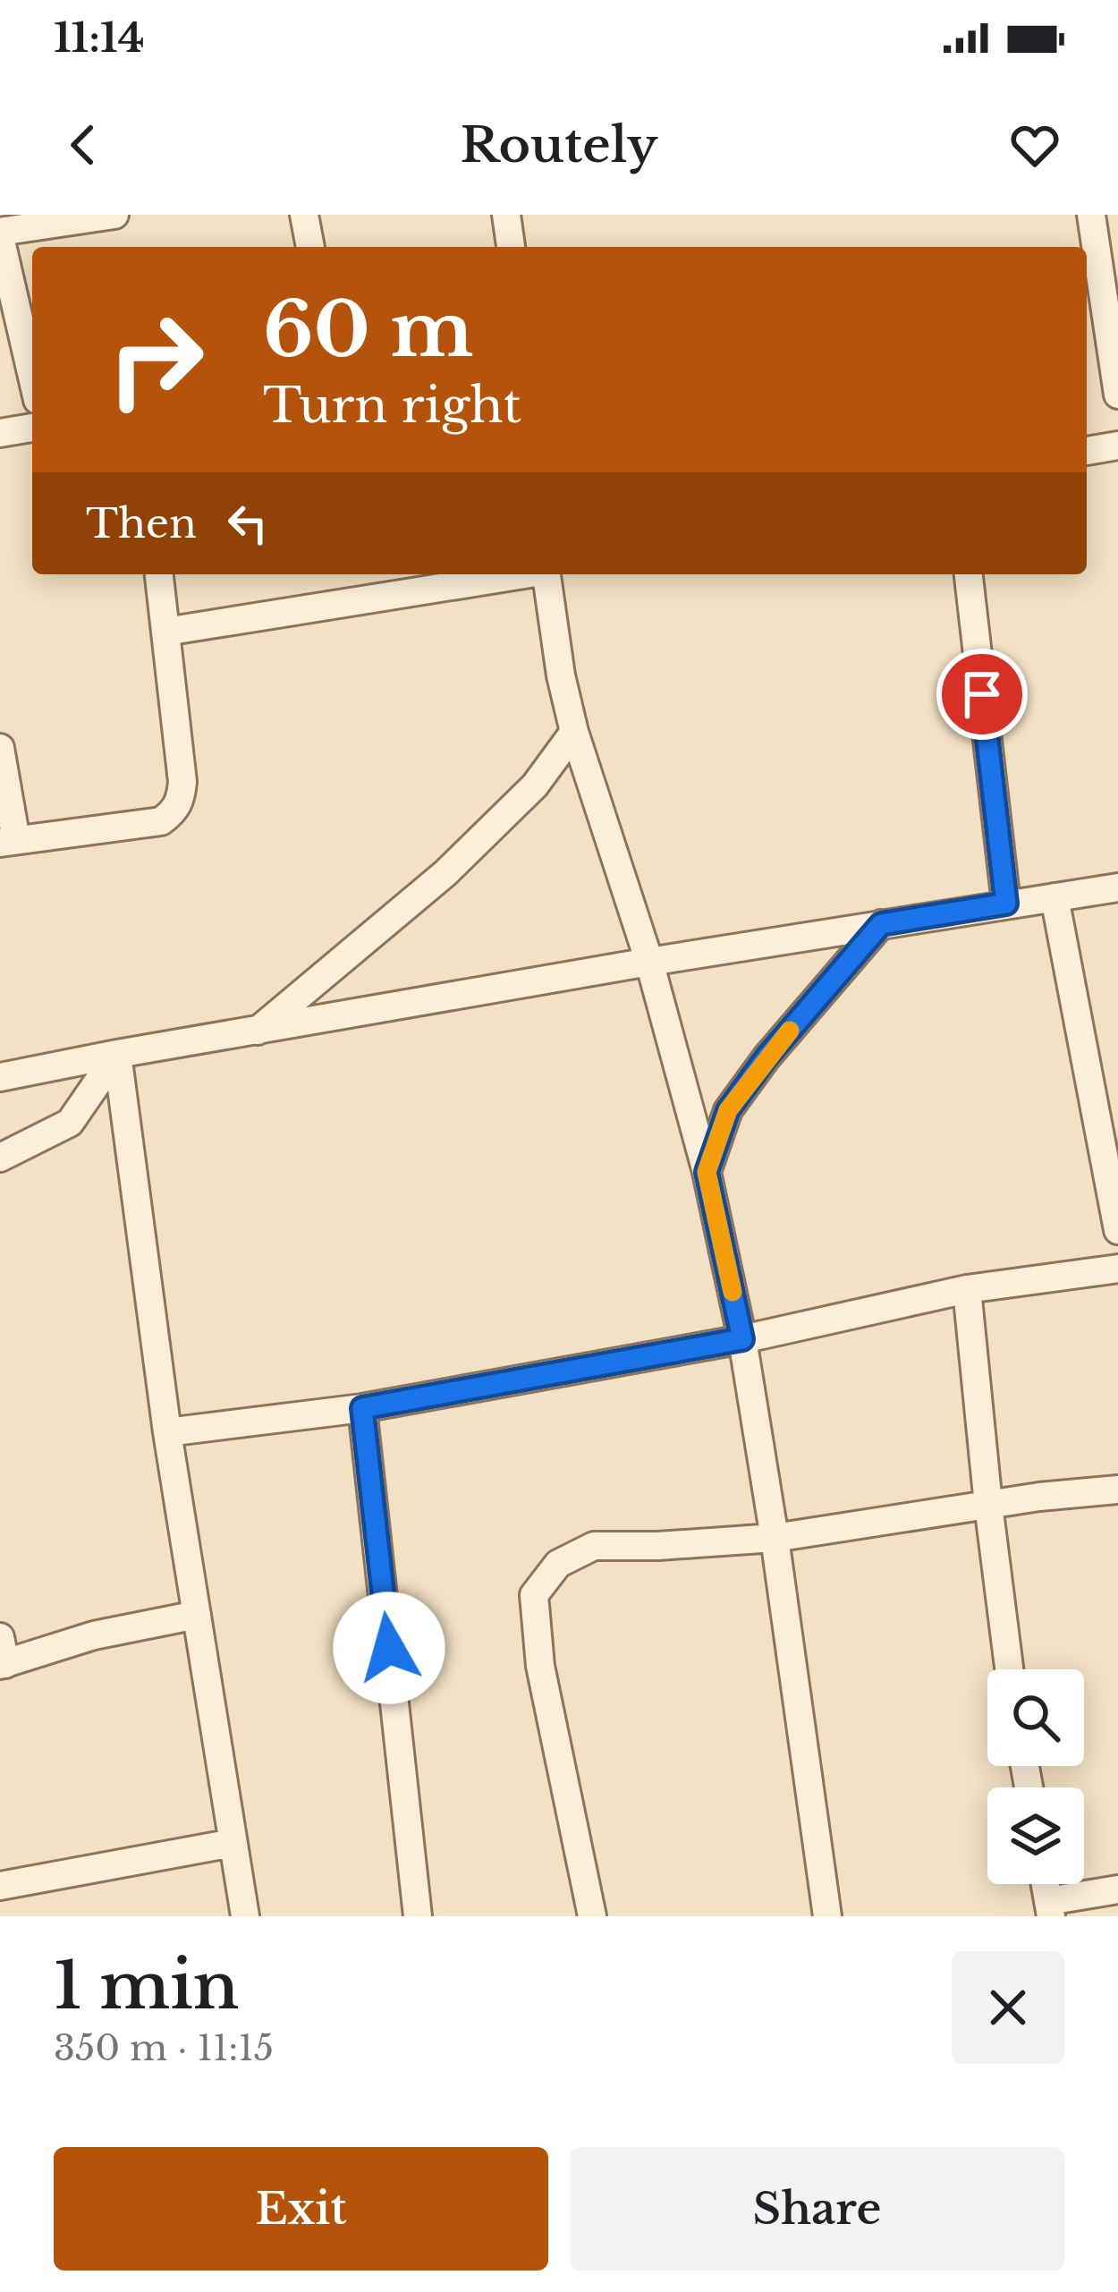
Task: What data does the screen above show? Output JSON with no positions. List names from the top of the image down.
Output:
{
  "page": {
    "status": "11:14",
    "header": "Routely",
    "turn": ["60 m", "Turn right"],
    "then": "Then",
    "heading": ["1 min", "350 m · 11:15"],
    "buttons": ["Exit", "Share"]
  }
}
